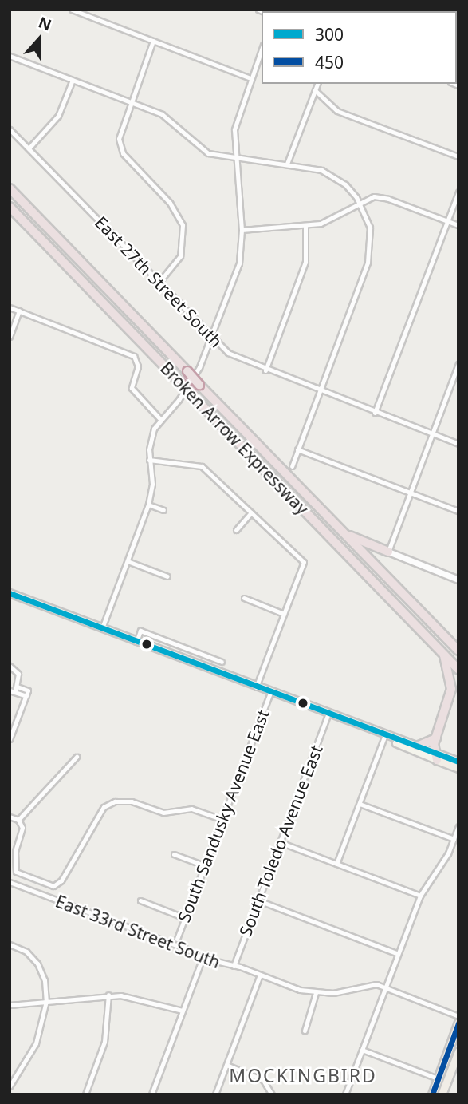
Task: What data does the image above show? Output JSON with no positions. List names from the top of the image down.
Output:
{
  "streets": {
    "highway": ["Broken Arrow Expressway"],
    "street": [
      "East 27th Street South",
      "South Sandusky Avenue East",
      "South Toledo Avenue East",
      "East 33rd Street South"
    ]
  },
  "crossings": [
    ["South Toledo Avenue East", "East 33rd Street South"]
  ],
  "districts": ["MOCKINGBIRD"],
  "lines": ["transit line 300", "transit line 450"],
  "legend": ["300", "450"],
  "north": "top"
}
